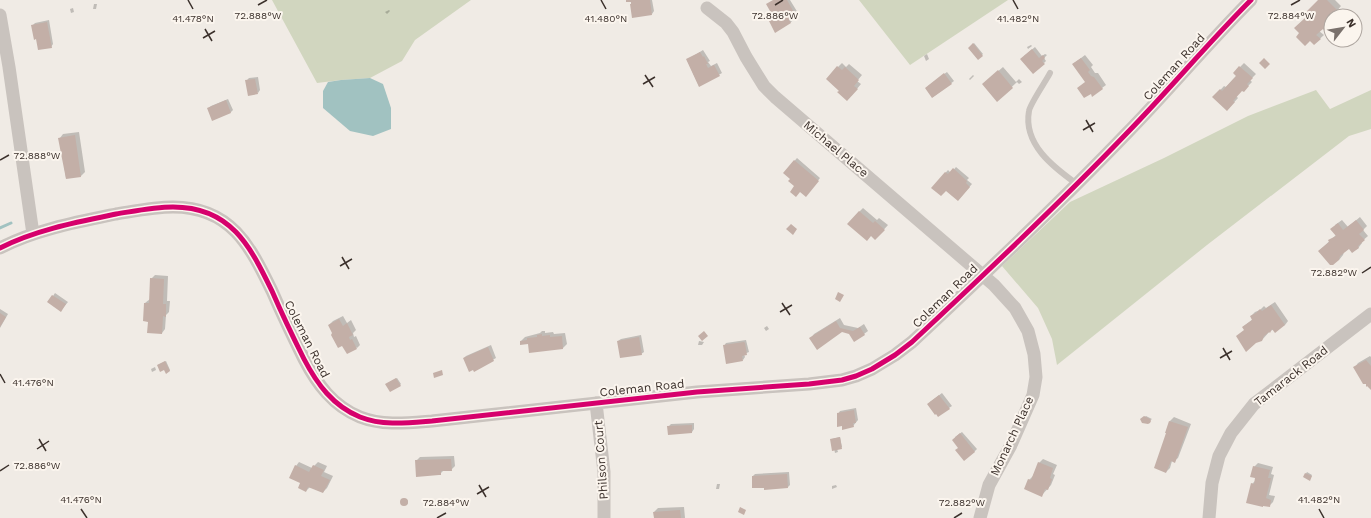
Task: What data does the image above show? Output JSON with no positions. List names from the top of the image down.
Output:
{
  "streets": {
    "street": [
      "Coleman Road",
      "Michael Place",
      "Tamarack Road",
      "Monarch Place",
      "Philson Court"
    ]
  },
  "crossings": [
    ["Coleman Road", "Michael Place"],
    ["Coleman Road", "Monarch Place"],
    ["Coleman Road", "Philson Court"],
    ["Michael Place", "Monarch Place"]
  ],
  "north": "top right",
  "coordinates": [
    "72.888°W",
    "72.886°W",
    "72.884°W",
    "41.478°N",
    "41.480°N",
    "41.482°N",
    "72.882°W",
    "41.476°N"
  ]
}
